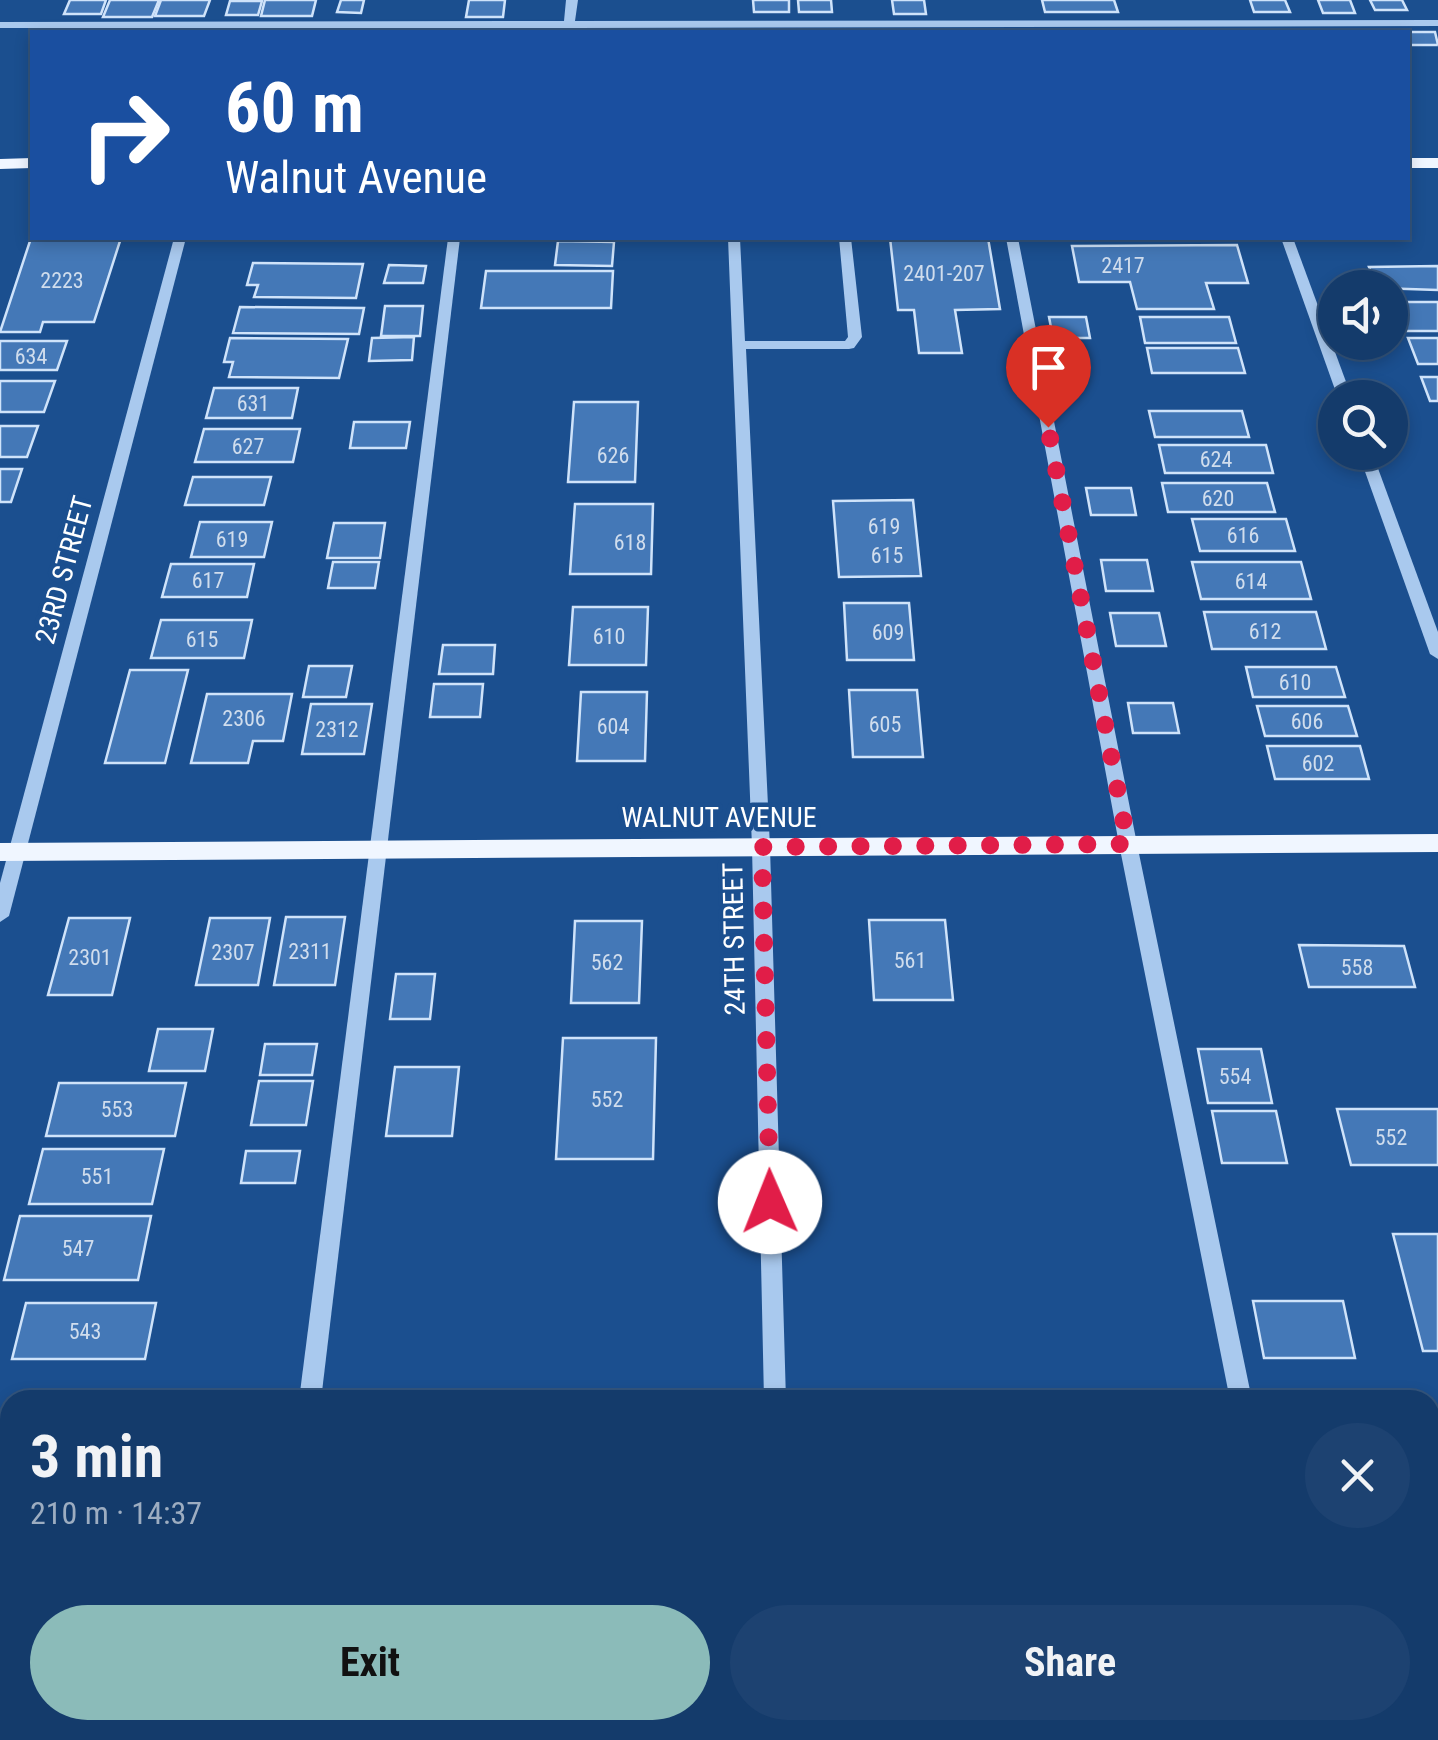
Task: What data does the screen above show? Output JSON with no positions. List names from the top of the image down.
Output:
{
  "streets": {
    "main road": ["WALNUT AVENUE"],
    "street": ["23RD STREET", "24TH STREET"]
  },
  "crossings": [
    ["23RD STREET", "WALNUT AVENUE"],
    ["WALNUT AVENUE", "24TH STREET"]
  ],
  "house_numbers": [
    "2417",
    "2401-207",
    "2223",
    "634",
    "631",
    "627",
    "626",
    "624",
    "620",
    "619",
    "616",
    "619",
    "618",
    "615",
    "617",
    "614",
    "612",
    "609",
    "610",
    "615",
    "610",
    "2306",
    "606",
    "605",
    "604",
    "2312",
    "602",
    "2311",
    "2307",
    "2301",
    "561",
    "562",
    "558",
    "554",
    "552",
    "553",
    "552",
    "551",
    "547",
    "543"
  ],
  "page": {
    "turn": ["60 m", "Walnut Avenue"],
    "heading": ["3 min", "210 m · 14:37"],
    "buttons": ["Exit", "Share"]
  }
}
